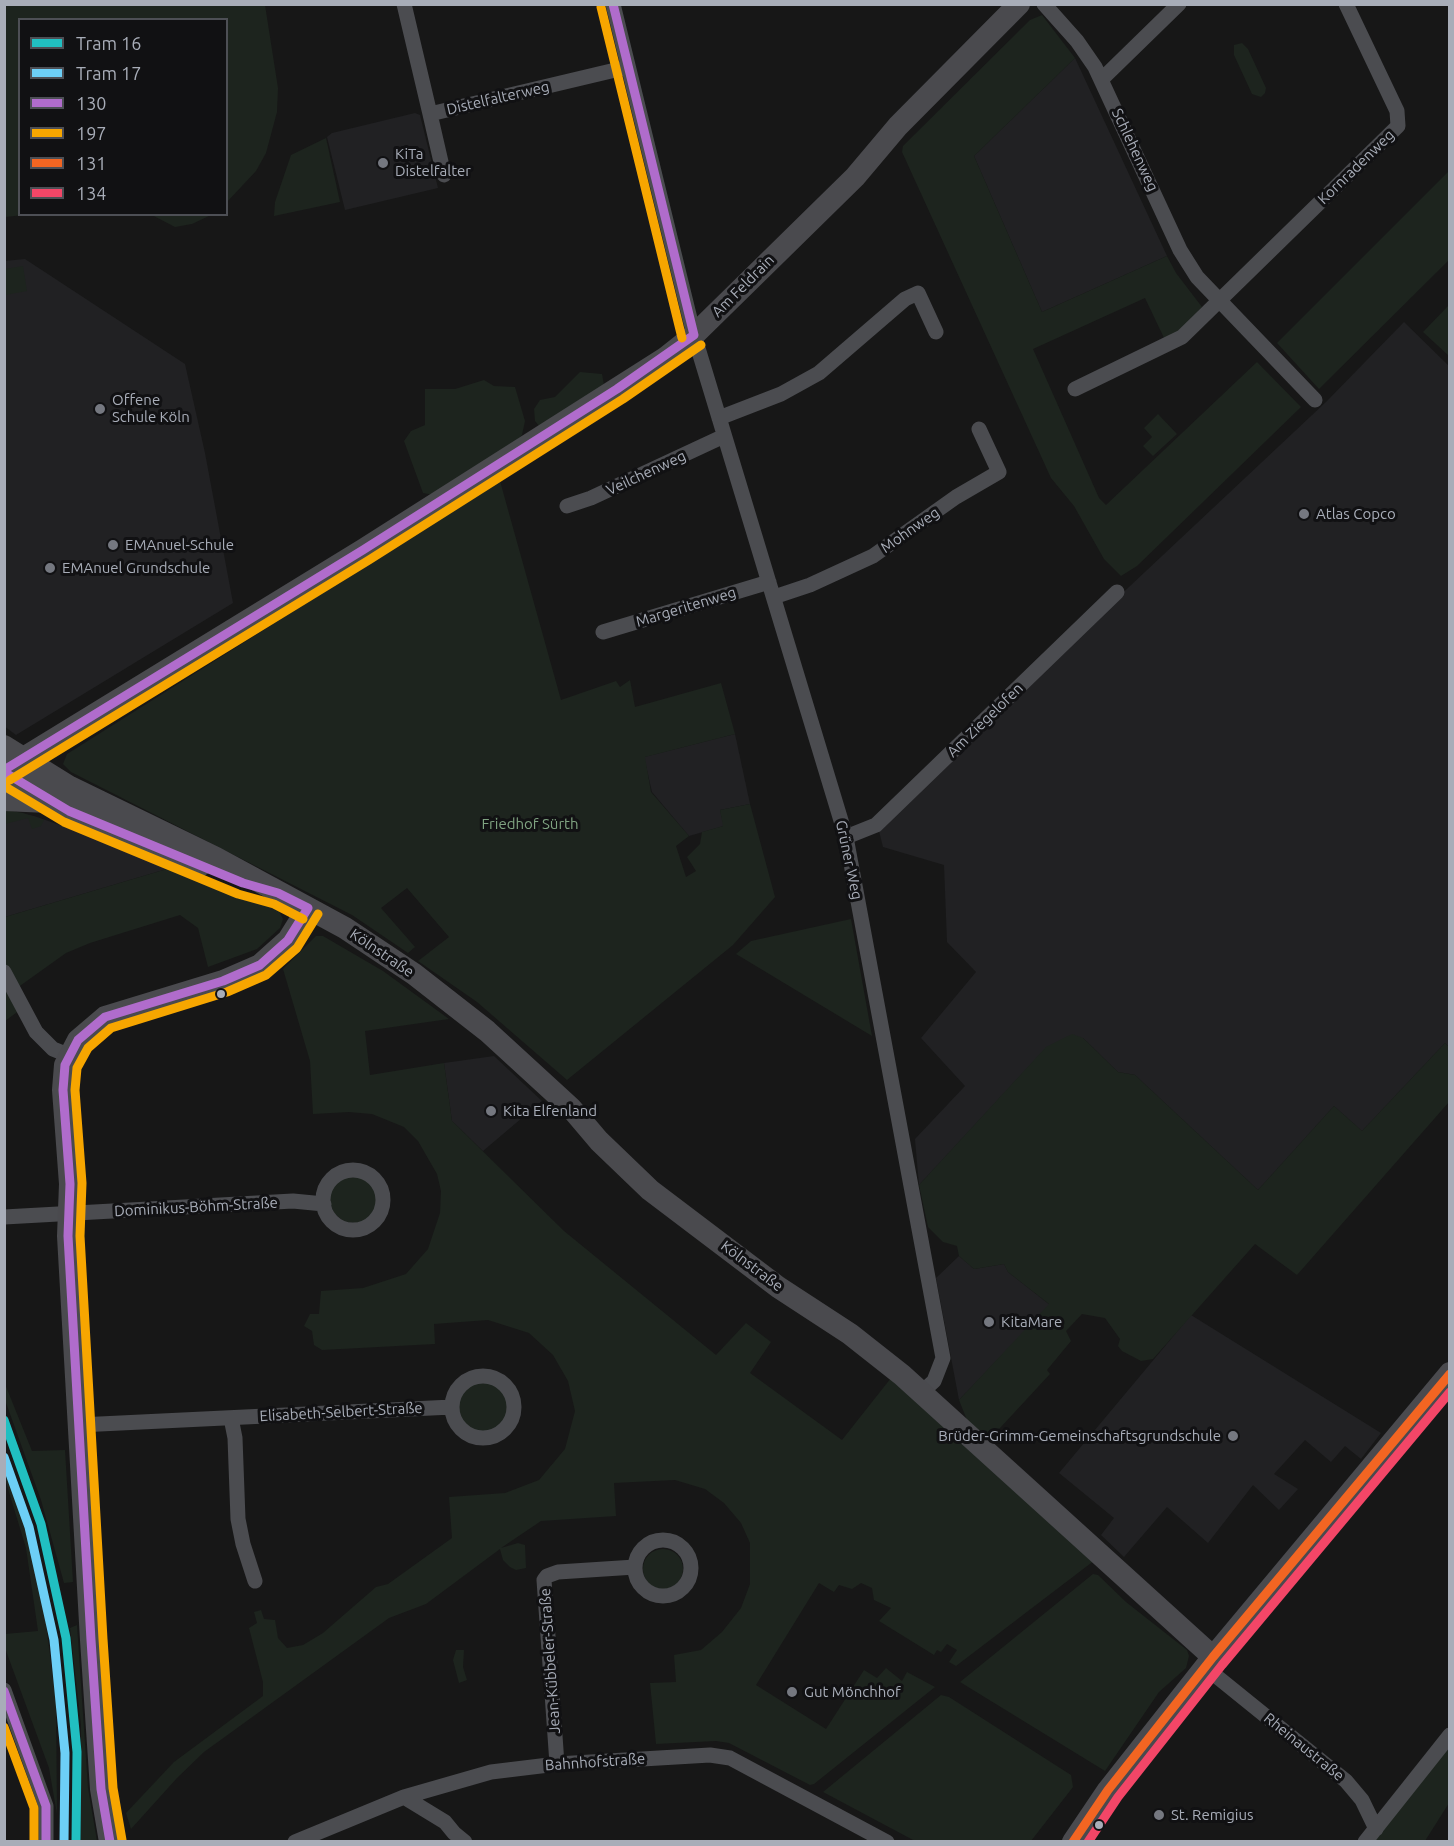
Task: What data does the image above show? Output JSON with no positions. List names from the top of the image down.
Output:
{
  "streets": {
    "street": [
      "Distelfalterweg",
      "Schlehenweg",
      "Kornradenweg",
      "Am Feldrain",
      "Veilchenweg",
      "Mohnweg",
      "Margeritenweg",
      "Am Ziegelofen",
      "Grüner Weg",
      "Kölnstraße",
      "Dominikus-Böhm-Straße",
      "Elisabeth-Selbert-Straße",
      "Jean-Kübbeler-Straße",
      "Rheinaustraße",
      "Bahnhofstraße"
    ]
  },
  "crossings": [
    ["Distelfalterweg", "Grüner Weg"],
    ["Schlehenweg", "Kornradenweg"],
    ["Am Feldrain", "Grüner Weg"],
    ["Am Feldrain", "Kölnstraße"],
    ["Veilchenweg", "Grüner Weg"],
    ["Mohnweg", "Margeritenweg"],
    ["Mohnweg", "Grüner Weg"],
    ["Margeritenweg", "Grüner Weg"],
    ["Am Ziegelofen", "Grüner Weg"],
    ["Grüner Weg", "Kölnstraße"],
    ["Kölnstraße", "Rheinaustraße"],
    ["Jean-Kübbeler-Straße", "Bahnhofstraße"]
  ],
  "parks": ["Friedhof Sürth"],
  "places": [
    "KiTa Distelfalter",
    "Offene Schule Köln",
    "Atlas Copco",
    "EMAnuel-Schule",
    "EMAnuel Grundschule",
    "Kita Elfenland",
    "KitaMare",
    "Brüder-Grimm-Gemeinschaftsgrundschule",
    "Gut Mönchhof",
    "St. Remigius"
  ],
  "lines": [
    "transit line 130",
    "transit line 197",
    "transit line 131",
    "transit line 134",
    "tram line 16",
    "tram line 17"
  ],
  "legend": [
    "Tram 16",
    "Tram 17",
    "130",
    "197",
    "131",
    "134"
  ]
}
